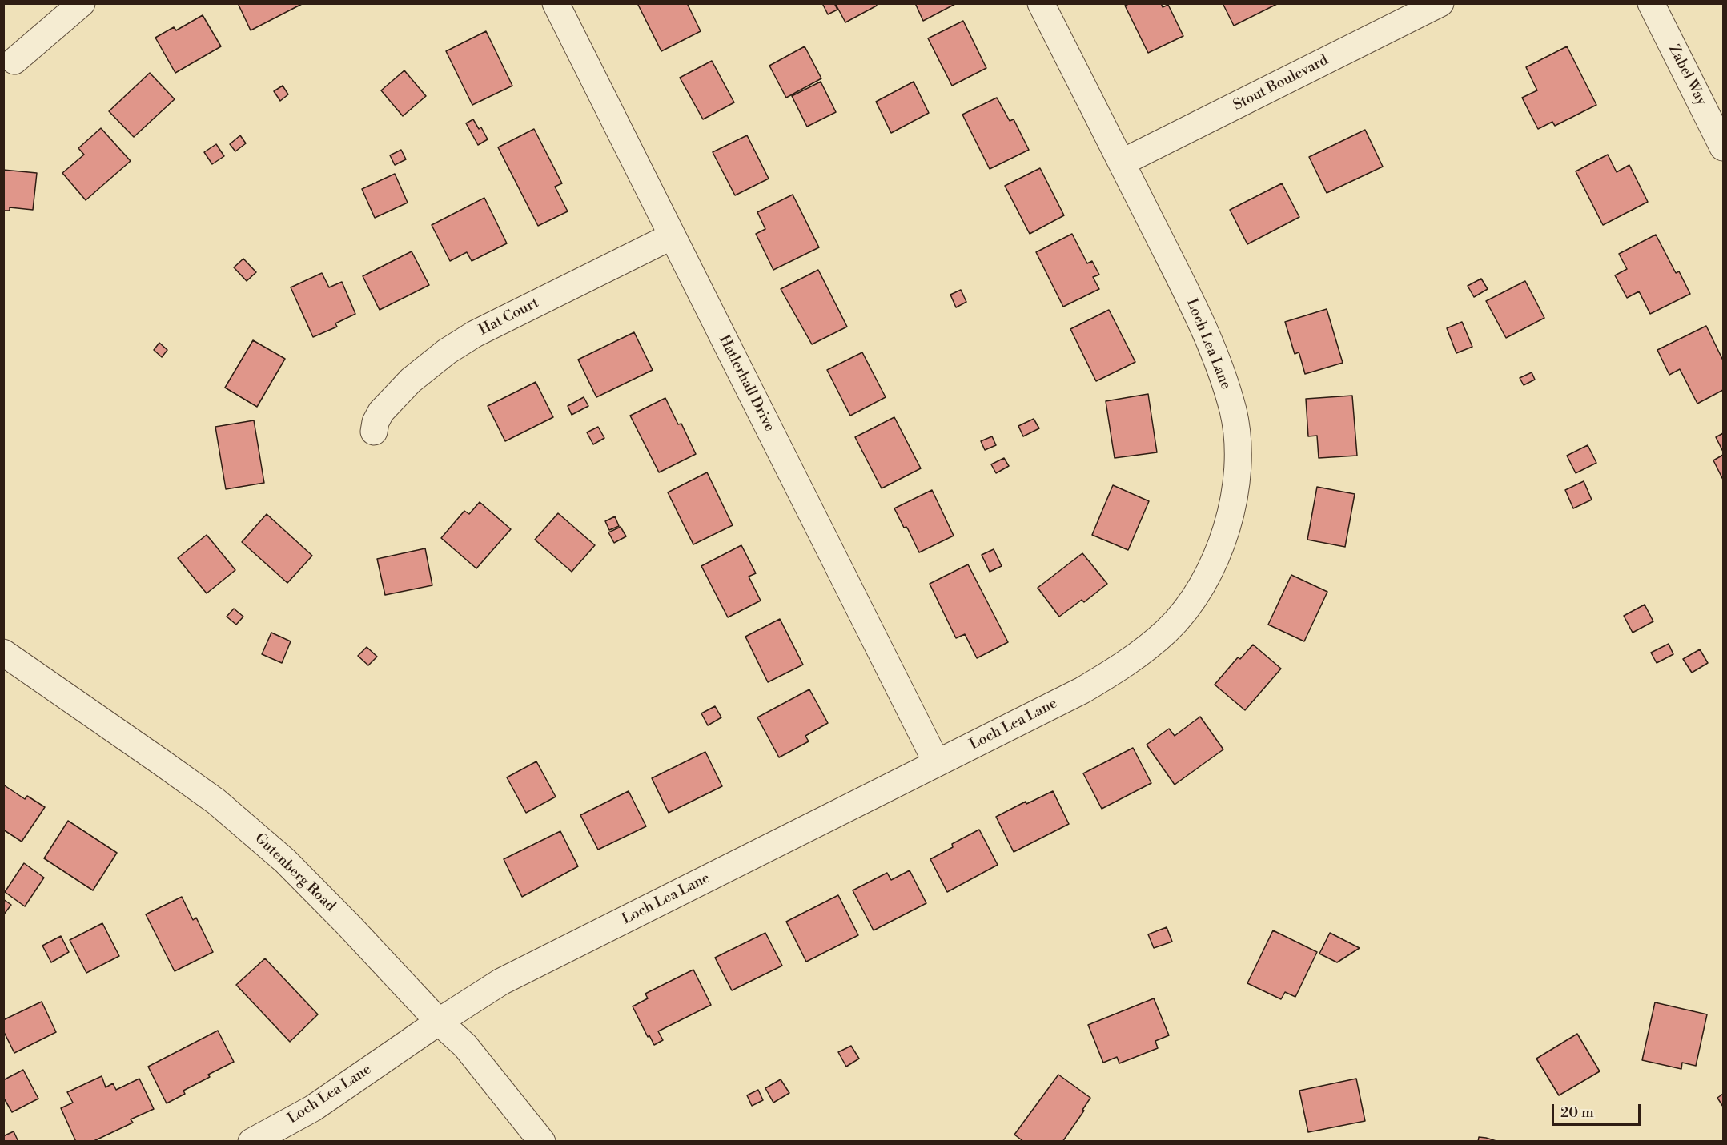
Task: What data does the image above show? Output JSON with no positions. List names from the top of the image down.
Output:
{
  "streets": {
    "street": [
      "Zabel Way",
      "Stout Boulevard",
      "Hat Court",
      "Loch Lea Lane",
      "Hatlerhall Drive",
      "Gutenberg Road"
    ]
  },
  "crossings": [
    ["Stout Boulevard", "Loch Lea Lane"],
    ["Hat Court", "Hatlerhall Drive"],
    ["Loch Lea Lane", "Hatlerhall Drive"],
    ["Loch Lea Lane", "Gutenberg Road"]
  ],
  "scale_bar": "20 m"
}
